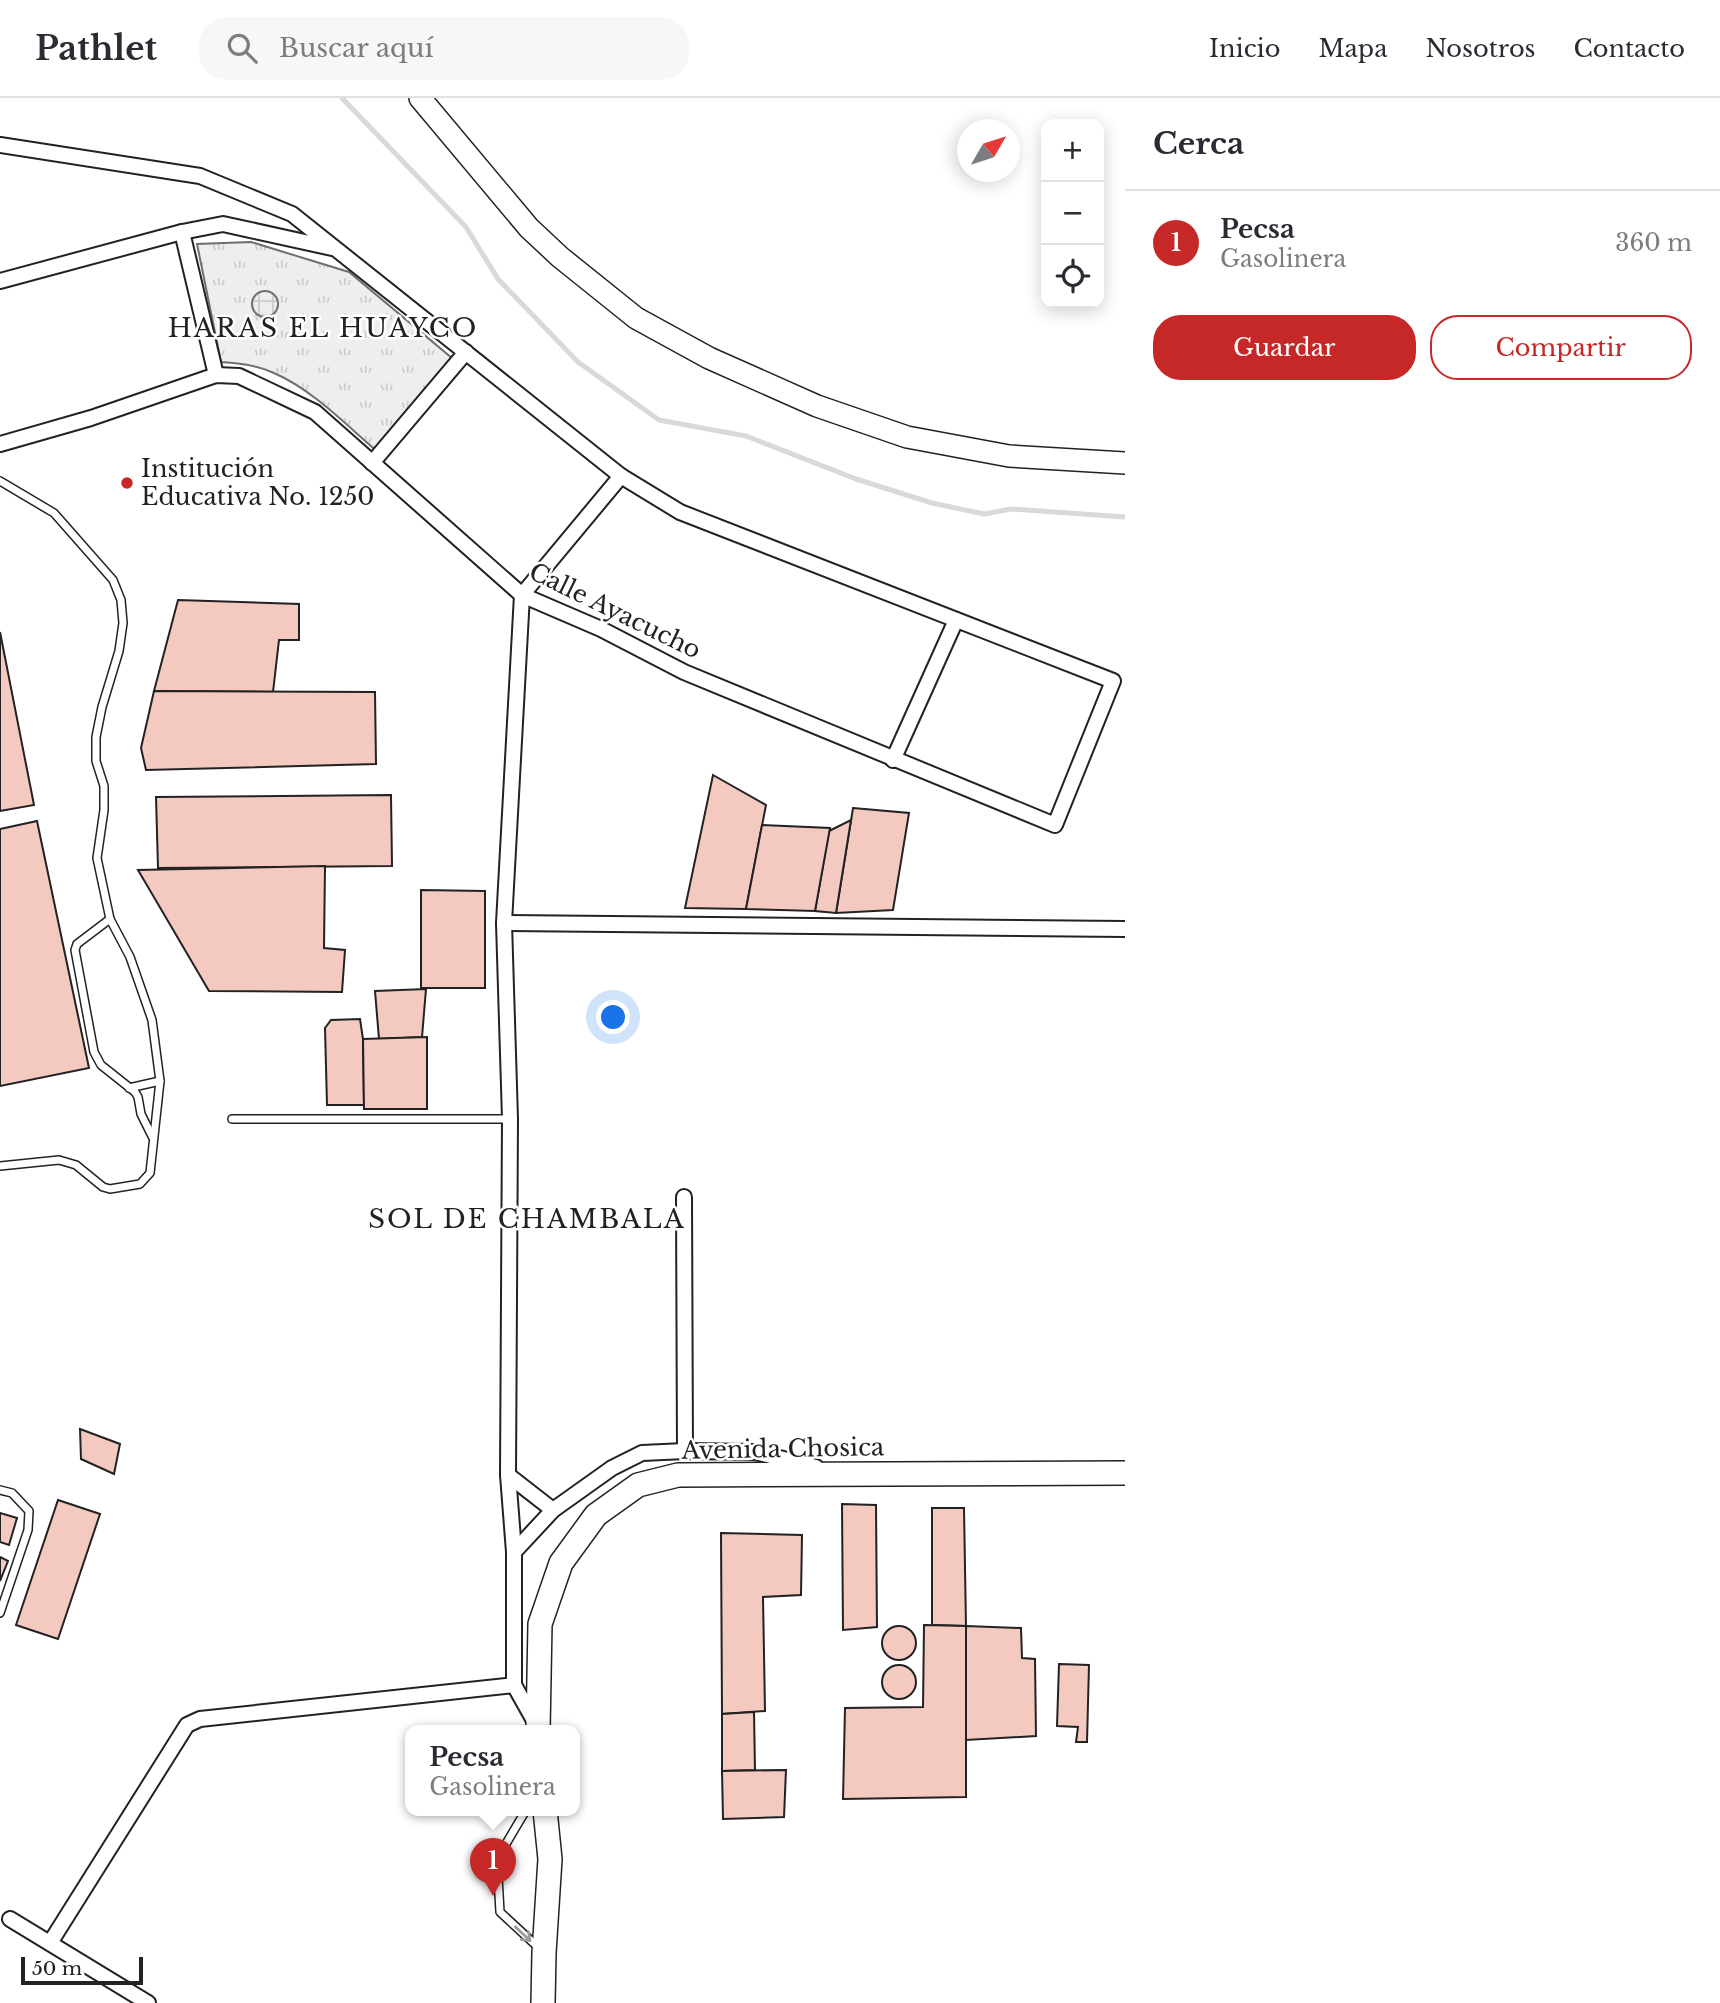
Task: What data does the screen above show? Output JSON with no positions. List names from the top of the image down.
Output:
{
  "streets": {
    "main road": ["Avenida Chosica"],
    "street": ["Calle Ayacucho"]
  },
  "districts": ["HARAS EL HUAYCO", "SOL DE CHAMBALA"],
  "places": ["Institución Educativa No. 1250"],
  "scale_bar": "50 m",
  "north": "top right",
  "page": {
    "header": "Pathlet",
    "search": "Buscar aquí",
    "nav": [
      "Inicio",
      "Mapa",
      "Nosotros",
      "Contacto"
    ],
    "heading": "Cerca",
    "map_buttons": ["+", "−"],
    "list": [
      {
        "mark": "1",
        "name": "Pecsa",
        "note": "Gasolinera",
        "value": "360 m"
      }
    ],
    "buttons": ["Guardar", "Compartir"],
    "popup": ["Pecsa", "Gasolinera"],
    "pins": "1",
    "scale": "50 m"
  }
}
